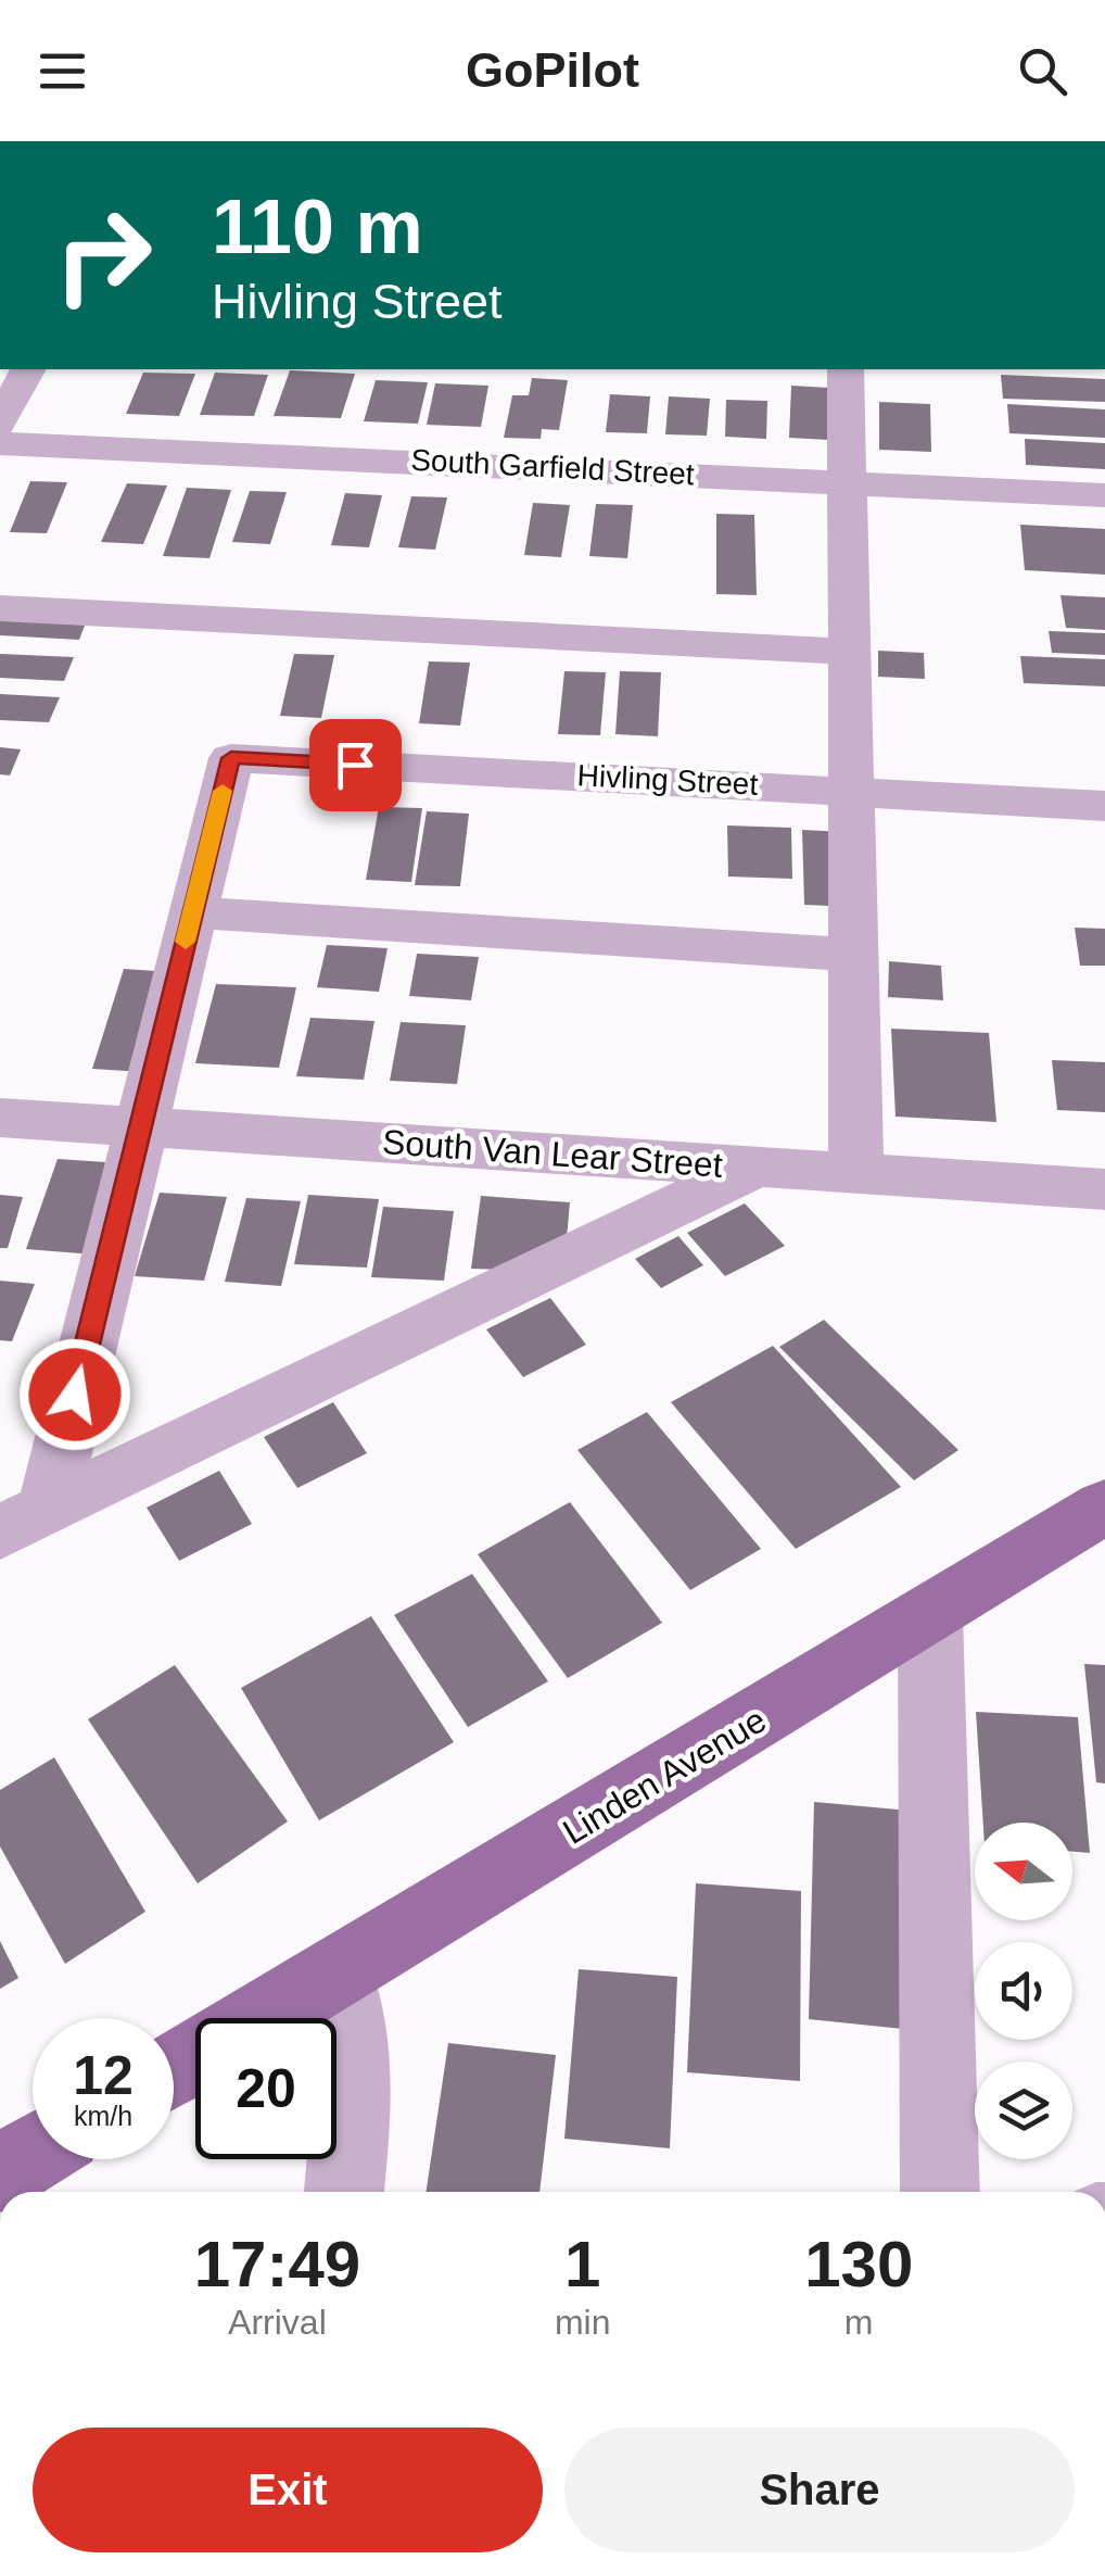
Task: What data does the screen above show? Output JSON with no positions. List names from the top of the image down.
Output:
{
  "streets": {
    "main road": ["Linden Avenue"],
    "street": ["South Garfield Street", "Hivling Street", "South Van Lear Street"]
  },
  "north": "left",
  "page": {
    "header": "GoPilot",
    "turn": ["110 m", "Hivling Street"],
    "speed": "12 km/h",
    "limit": "20",
    "eta": [
      "17:49",
      "Arrival",
      "1",
      "min",
      "130",
      "m"
    ],
    "buttons": ["Exit", "Share"]
  }
}
